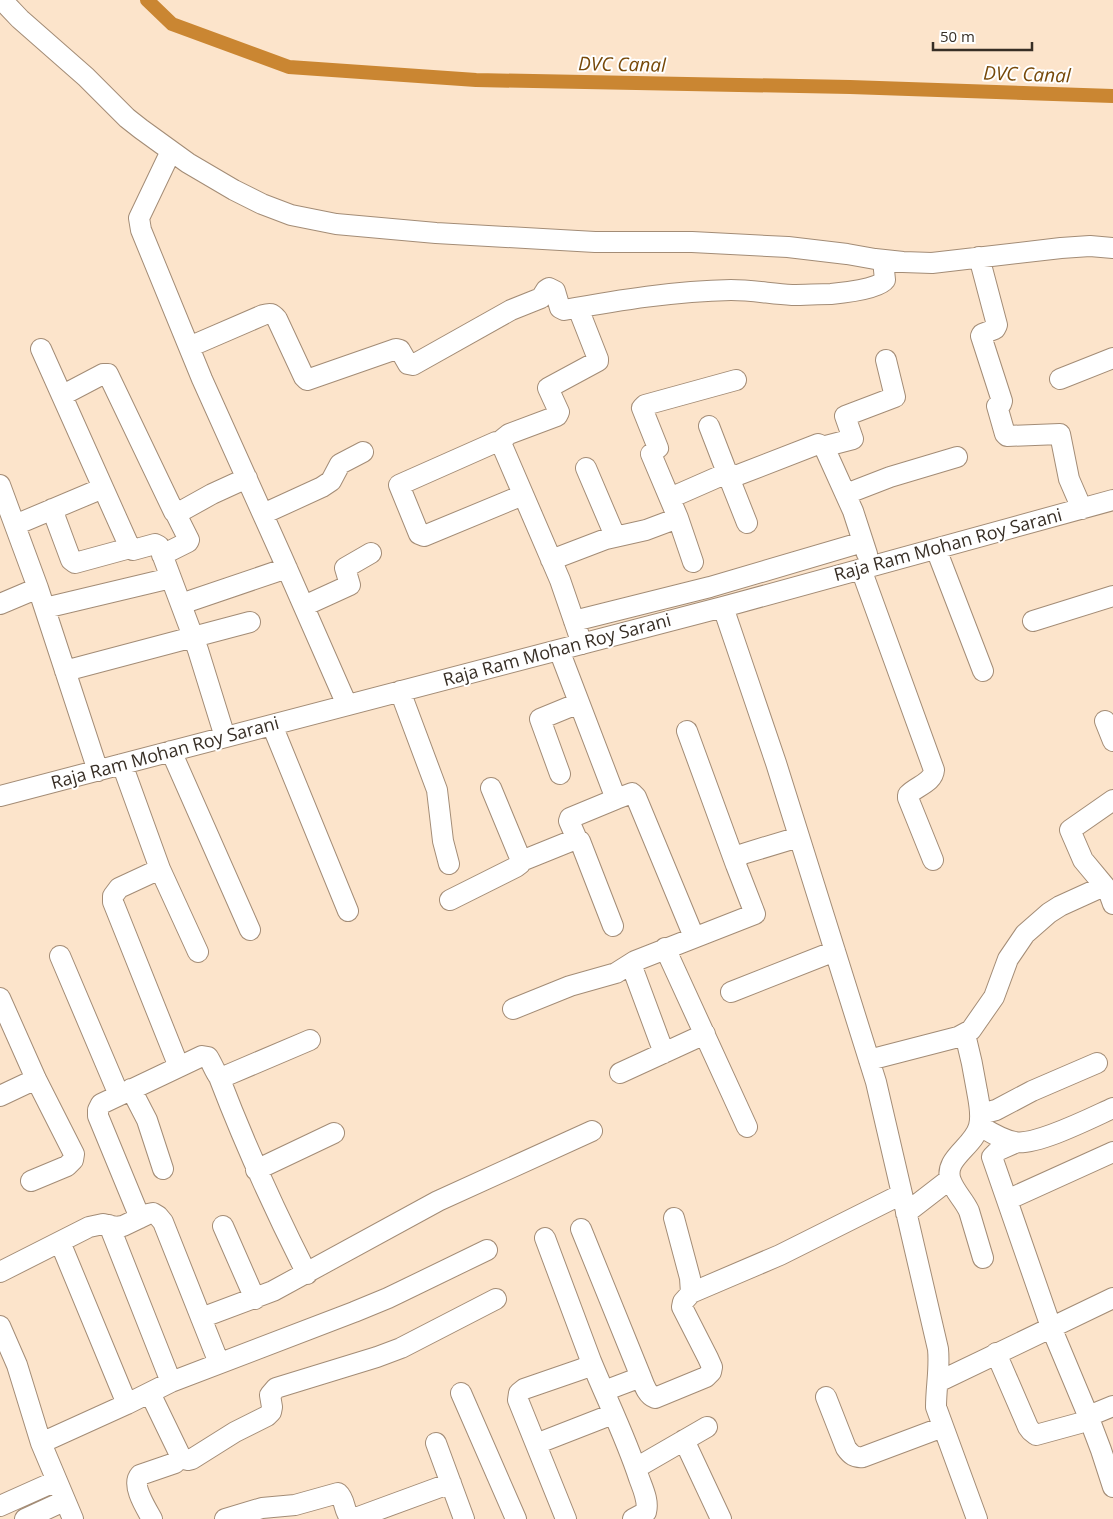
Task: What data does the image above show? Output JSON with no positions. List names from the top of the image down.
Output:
{
  "streets": {
    "street": ["Raja Ram Mohan Roy Sarani"]
  },
  "water": ["DVC Canal"],
  "scale_bar": "50 m"
}
